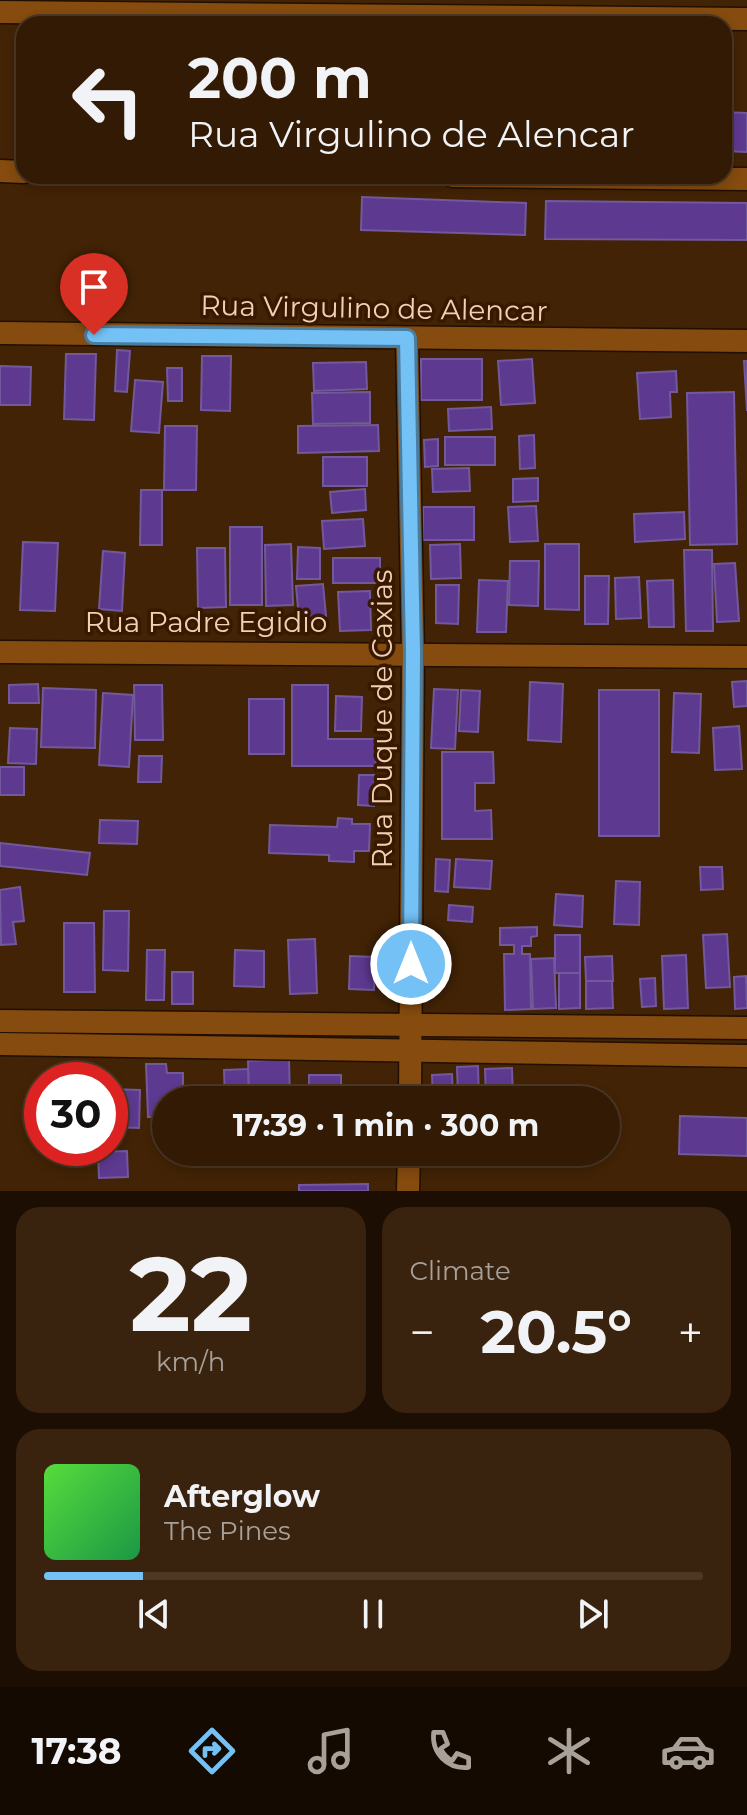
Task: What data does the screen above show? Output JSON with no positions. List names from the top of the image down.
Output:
{
  "streets": {
    "street": ["Rua Virgulino de Alencar", "Rua Padre Egidio", "Rua Duque de Caxias"]
  },
  "crossings": [
    ["Rua Virgulino de Alencar", "Rua Duque de Caxias"],
    ["Rua Padre Egidio", "Rua Duque de Caxias"]
  ],
  "page": {
    "turn": ["200 m", "Rua Virgulino de Alencar"],
    "limit": "30",
    "trip": "17:39 · 1 min · 300 m",
    "tile": [
      ["22", "km/h"],
      "Climate"
    ],
    "heat": ["−", "20.5°", "+"],
    "song": ["Afterglow", "The Pines"],
    "tabs": "17:38"
  }
}
